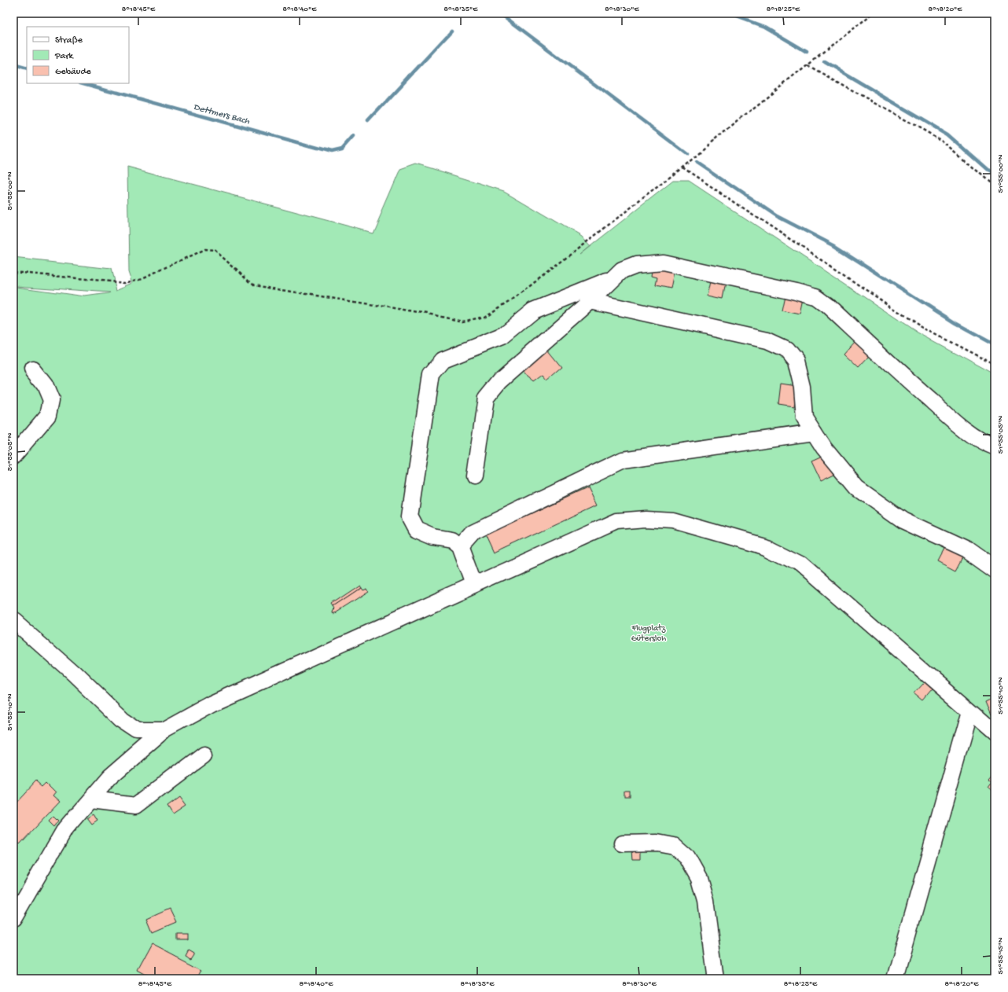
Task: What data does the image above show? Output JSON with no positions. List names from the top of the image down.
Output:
{
  "water": ["Dettmers Bach"],
  "parks": ["Flugplatz Gütersloh"],
  "legend": ["Straße", "Park", "Gebäude"],
  "coordinates": [
    "8°18'45\"E",
    "8°18'40\"E",
    "8°18'35\"E",
    "8°18'30\"E",
    "8°18'25\"E",
    "8°18'20\"E",
    "51°55'00\"N",
    "51°55'05\"N",
    "51°55'10\"N",
    "51°55'15\"N"
  ]
}
